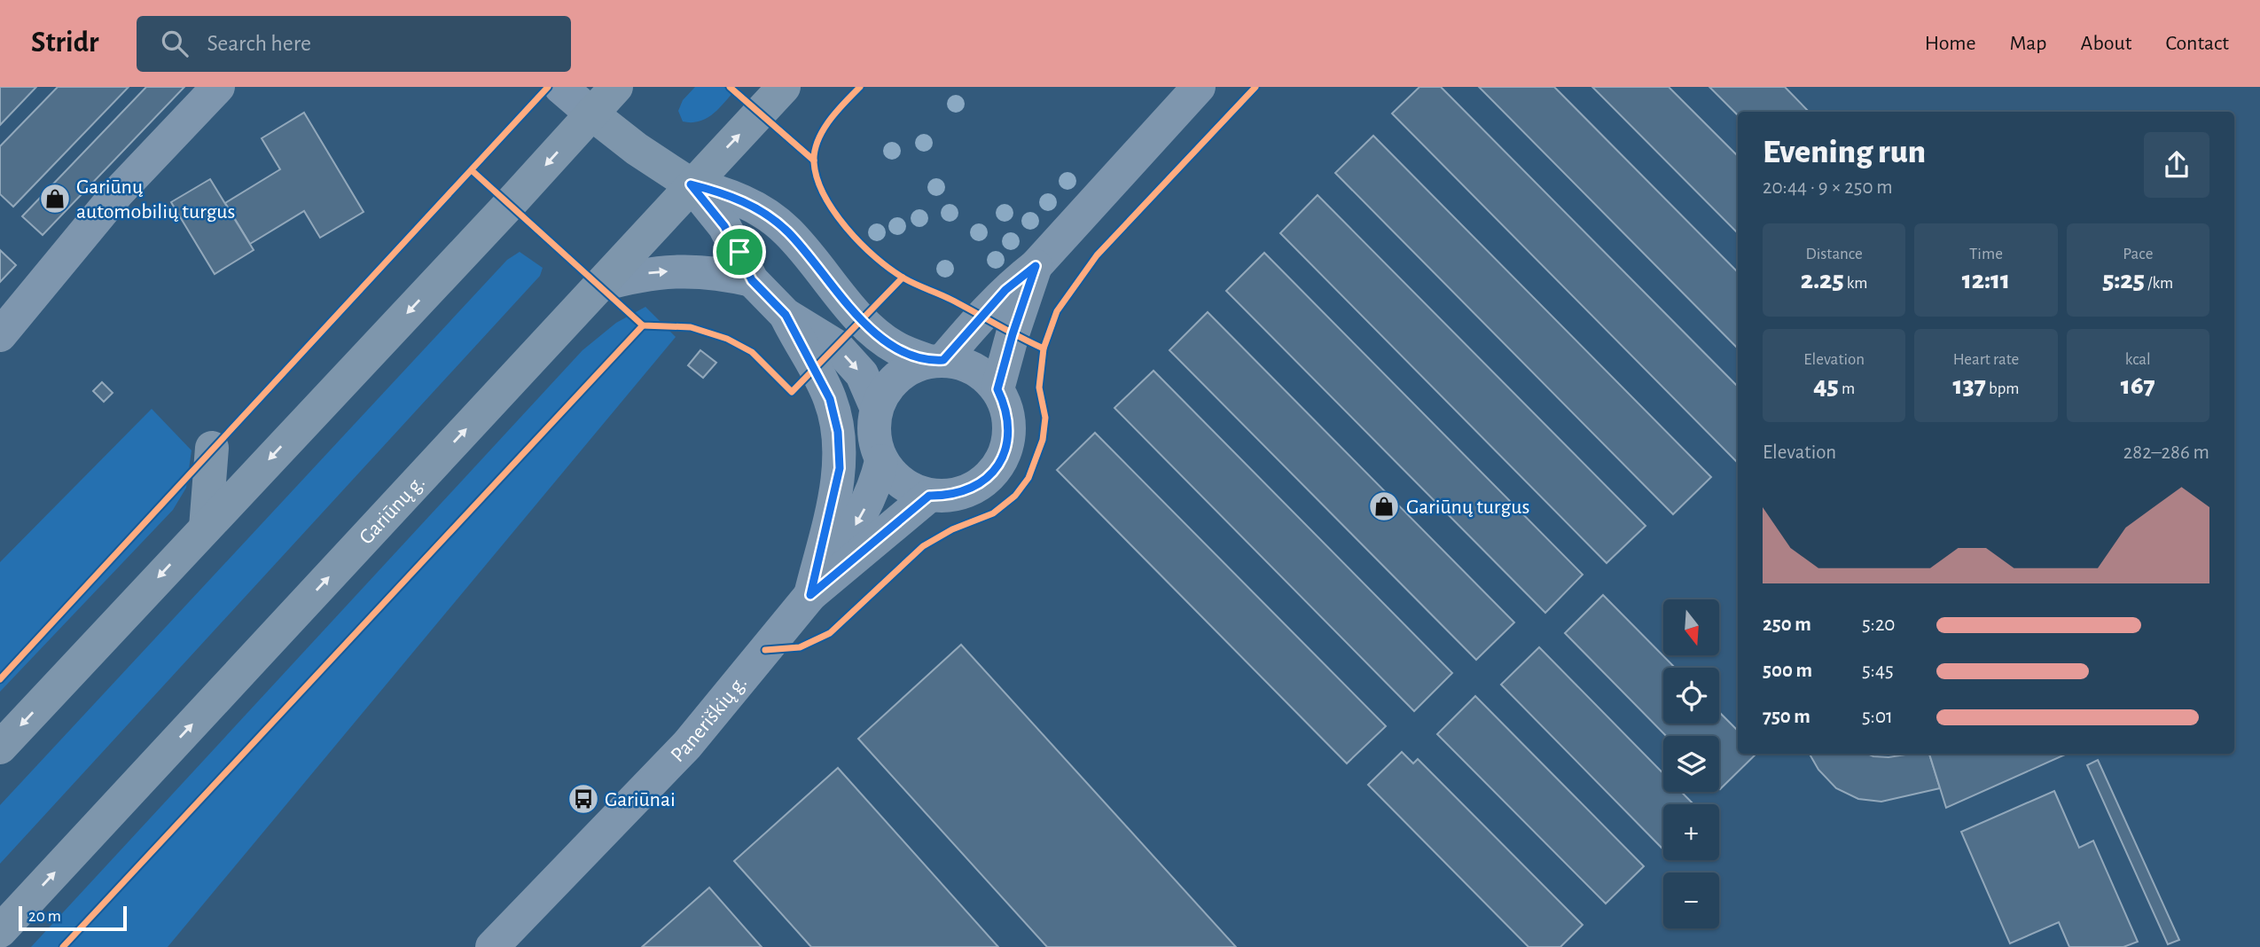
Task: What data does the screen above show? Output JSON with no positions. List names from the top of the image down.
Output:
{
  "streets": {
    "highway": ["Gariūnų g."],
    "street": ["Paneriškių g."]
  },
  "places": {
    "shop": ["Gariūnų automobilių turgus", "Gariūnų turgus"],
    "bus stop": ["Gariūnai"]
  },
  "scale_bar": "20 m",
  "north": "bottom",
  "page": {
    "header": "Stridr",
    "search": "Search here",
    "nav": [
      "Home",
      "Map",
      "About",
      "Contact"
    ],
    "heading": ["Evening run", "20:44 · 9 × 250 m"],
    "stats": [
      ["Distance", "2.25 km"],
      ["Time", "12:11"],
      ["Pace", "5:25 /km"],
      ["Elevation", "45 m"],
      ["Heart rate", "137 bpm"],
      ["kcal", "167"]
    ],
    "chart": ["Elevation", "282–286 m"],
    "map_buttons": ["+", "−"],
    "list": [
      {
        "name": "250 m",
        "note": "5:20"
      },
      {
        "name": "500 m",
        "note": "5:45"
      },
      {
        "name": "750 m",
        "note": "5:01"
      }
    ],
    "scale": "20 m"
  }
}
